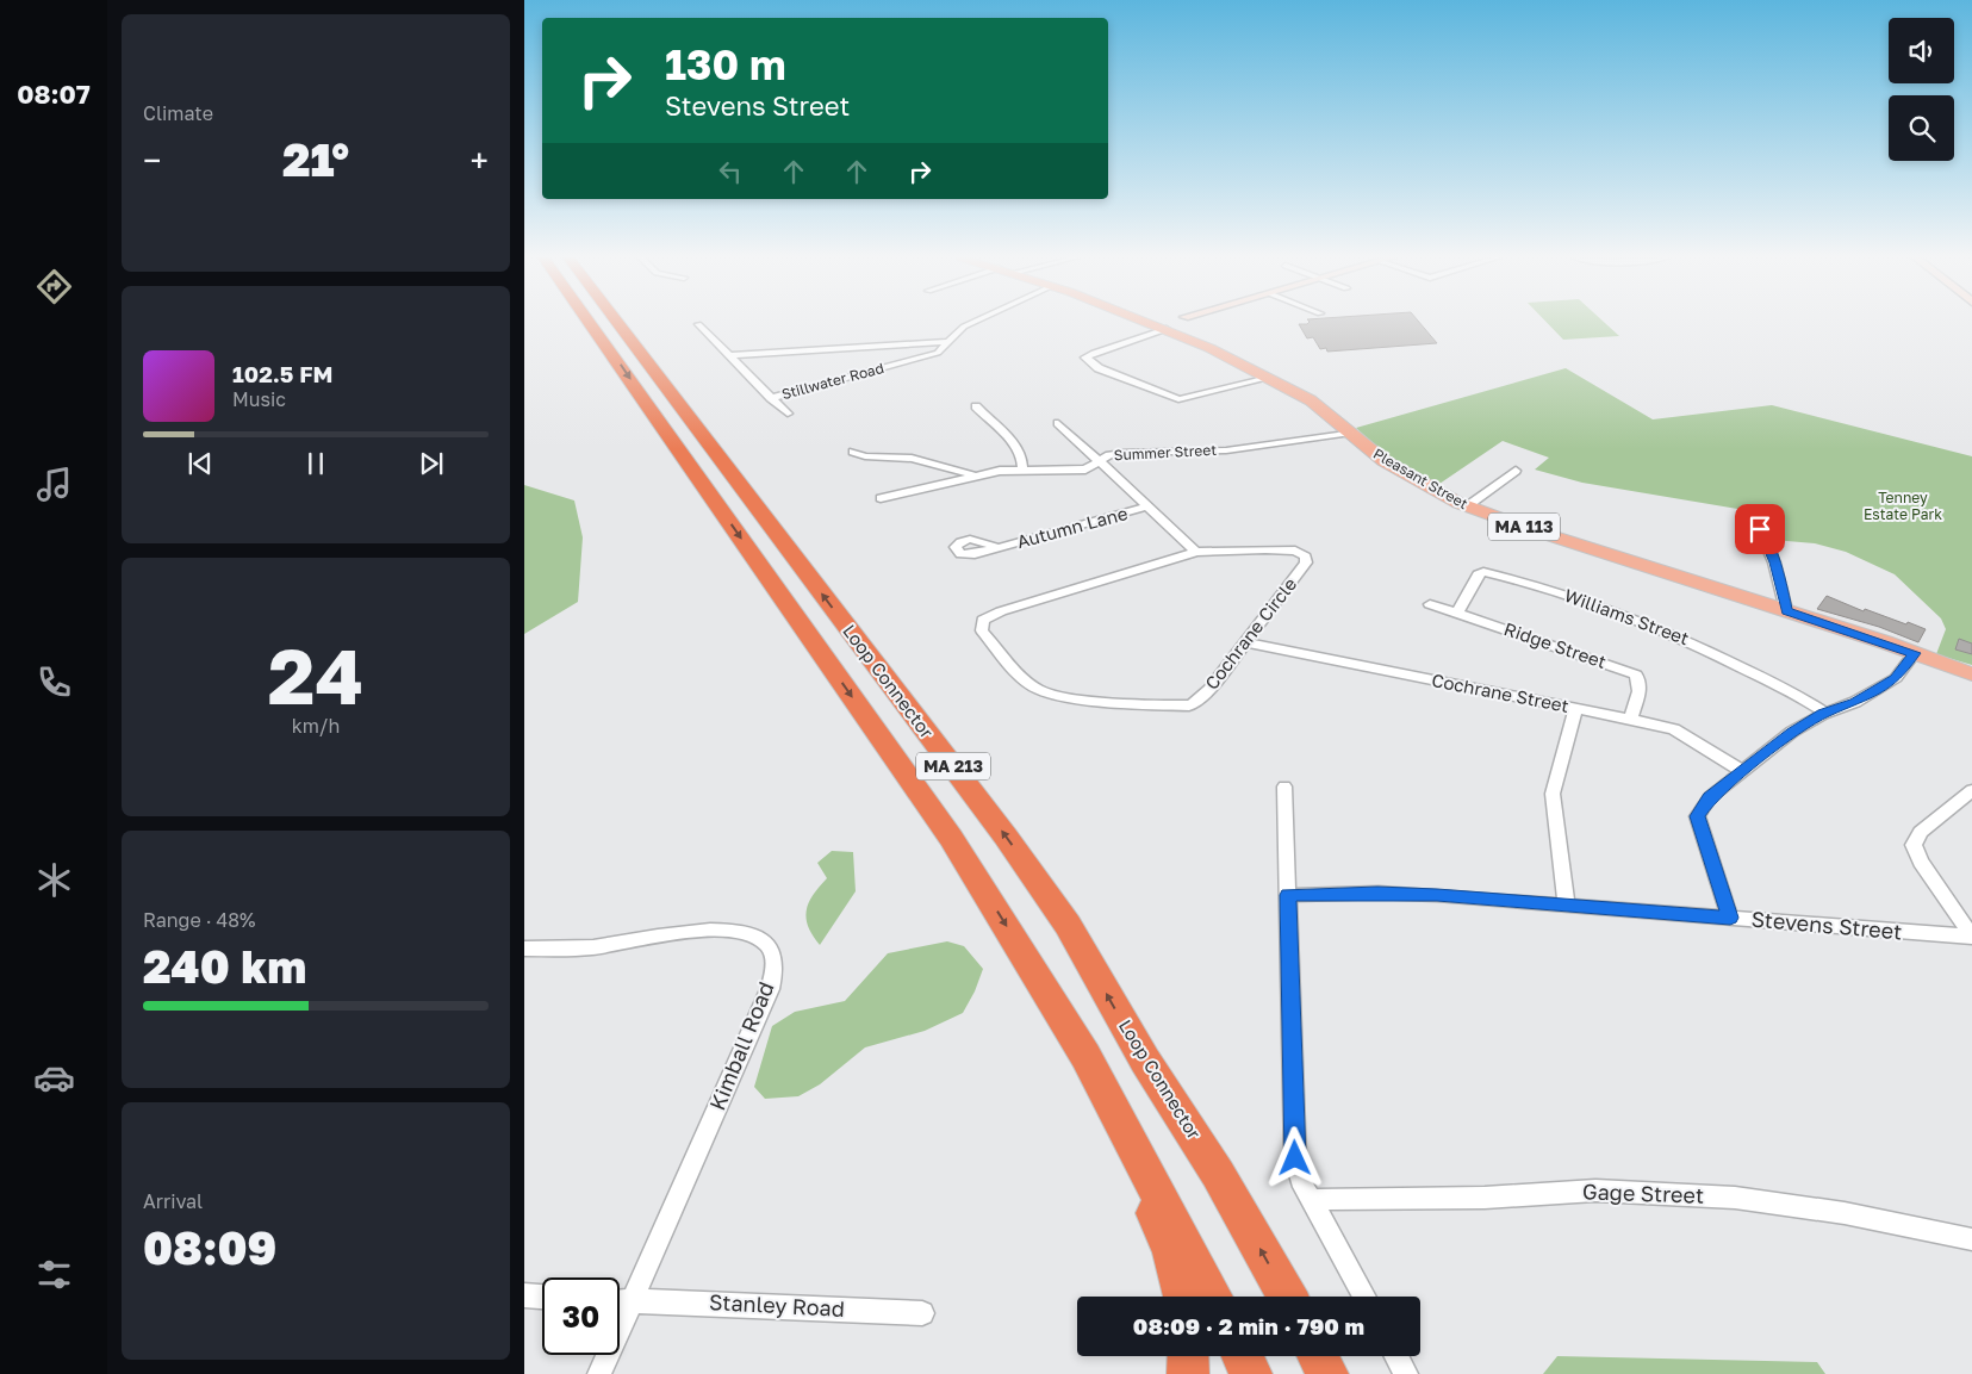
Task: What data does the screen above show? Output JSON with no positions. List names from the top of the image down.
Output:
{
  "streets": {
    "highway": ["Loop Connector", "MA 213"],
    "main road": ["Pleasant Street", "MA 113"],
    "street": [
      "Stillwater Road",
      "Summer Street",
      "Autumn Lane",
      "Williams Street",
      "Cochrane Circle",
      "Ridge Street",
      "Cochrane Street",
      "Stevens Street",
      "Kimball Road",
      "Gage Street",
      "Stanley Road"
    ]
  },
  "crossings": [
    ["Summer Street", "Pleasant Street"],
    ["Williams Street", "Ridge Street"],
    ["Cochrane Circle", "Cochrane Street"],
    ["Ridge Street", "Cochrane Street"],
    ["Kimball Road", "Stanley Road"]
  ],
  "parks": ["Tenney Estate Park"],
  "page": {
    "tabs": "08:07",
    "tile": [
      "Climate",
      ["24", "km/h"],
      ["Range · 48%", "240 km"],
      ["Arrival", "08:09"]
    ],
    "turn": ["130 m", "Stevens Street"],
    "heat": ["−", "21°", "+"],
    "song": ["102.5 FM", "Music"],
    "limit": "30",
    "trip": "08:09 · 2 min · 790 m"
  }
}
